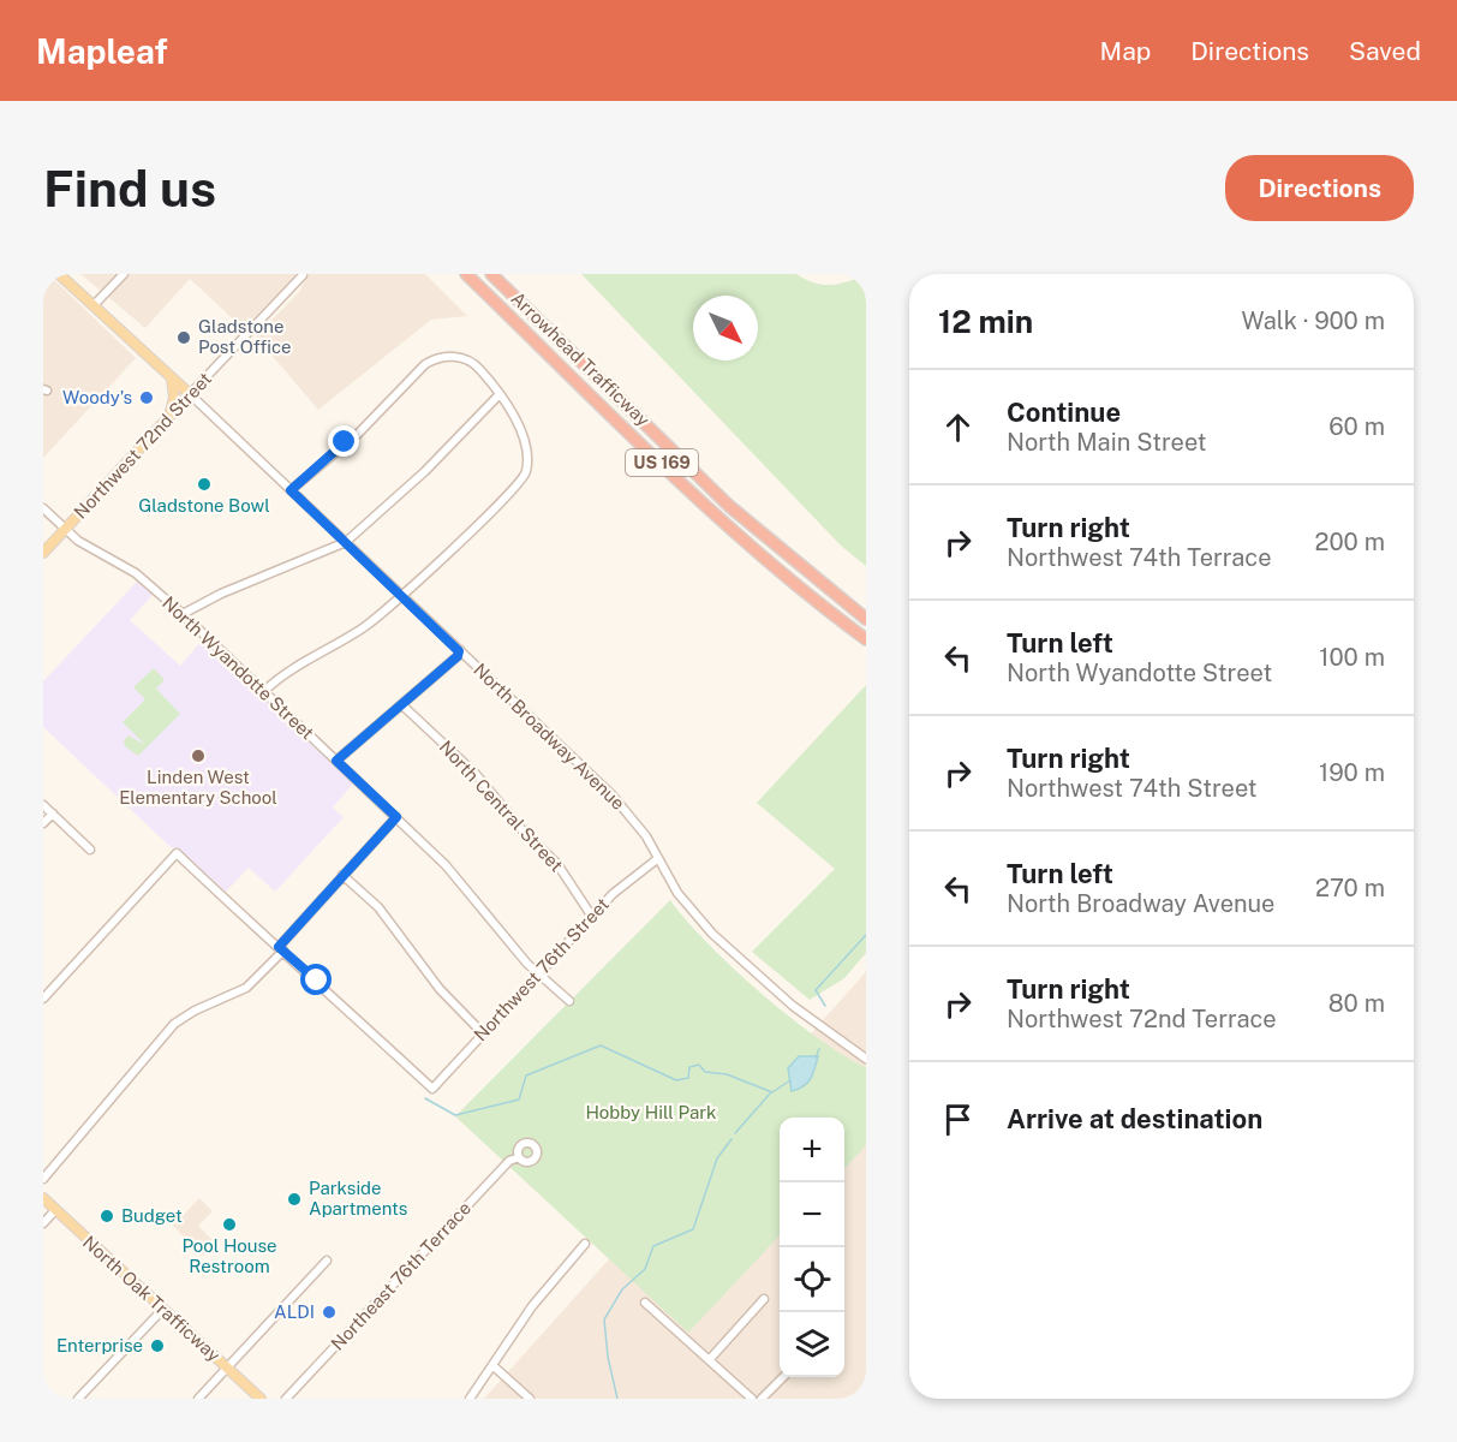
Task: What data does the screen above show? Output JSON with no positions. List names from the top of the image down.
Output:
{
  "streets": {
    "highway": ["Arrowhead Trafficway", "US 169"],
    "main road": ["Northwest 72nd Street", "North Broadway Avenue", "North Oak Trafficway"],
    "street": [
      "North Wyandotte Street",
      "North Central Street",
      "Northwest 76th Street",
      "Northeast 76th Terrace"
    ]
  },
  "crossings": [
    ["Northwest 72nd Street", "North Wyandotte Street"],
    ["Northwest 72nd Street", "North Broadway Avenue"],
    ["North Wyandotte Street", "Northwest 76th Street"],
    ["North Broadway Avenue", "Northwest 76th Street"],
    ["North Central Street", "Northwest 76th Street"]
  ],
  "parks": ["Hobby Hill Park"],
  "places": [
    "Gladstone Post Office",
    "Woody's",
    "Gladstone Bowl",
    "Linden West Elementary School",
    "Parkside Apartments",
    "Budget",
    "Pool House Restroom",
    "ALDI",
    "Enterprise"
  ],
  "north": "bottom right",
  "page": {
    "header": "Mapleaf",
    "nav": ["Map", "Directions", "Saved"],
    "buttons": "Directions",
    "title": "Find us",
    "heading": ["12 min", "Walk · 900 m"],
    "list": [
      ["Continue", "North Main Street", "60 m"],
      ["Turn right", "Northwest 74th Terrace", "200 m"],
      ["Turn left", "North Wyandotte Street", "100 m"],
      ["Turn right", "Northwest 74th Street", "190 m"],
      ["Turn left", "North Broadway Avenue", "270 m"],
      ["Turn right", "Northwest 72nd Terrace", "80 m"],
      "Arrive at destination"
    ],
    "map_buttons": ["+", "−"]
  }
}
